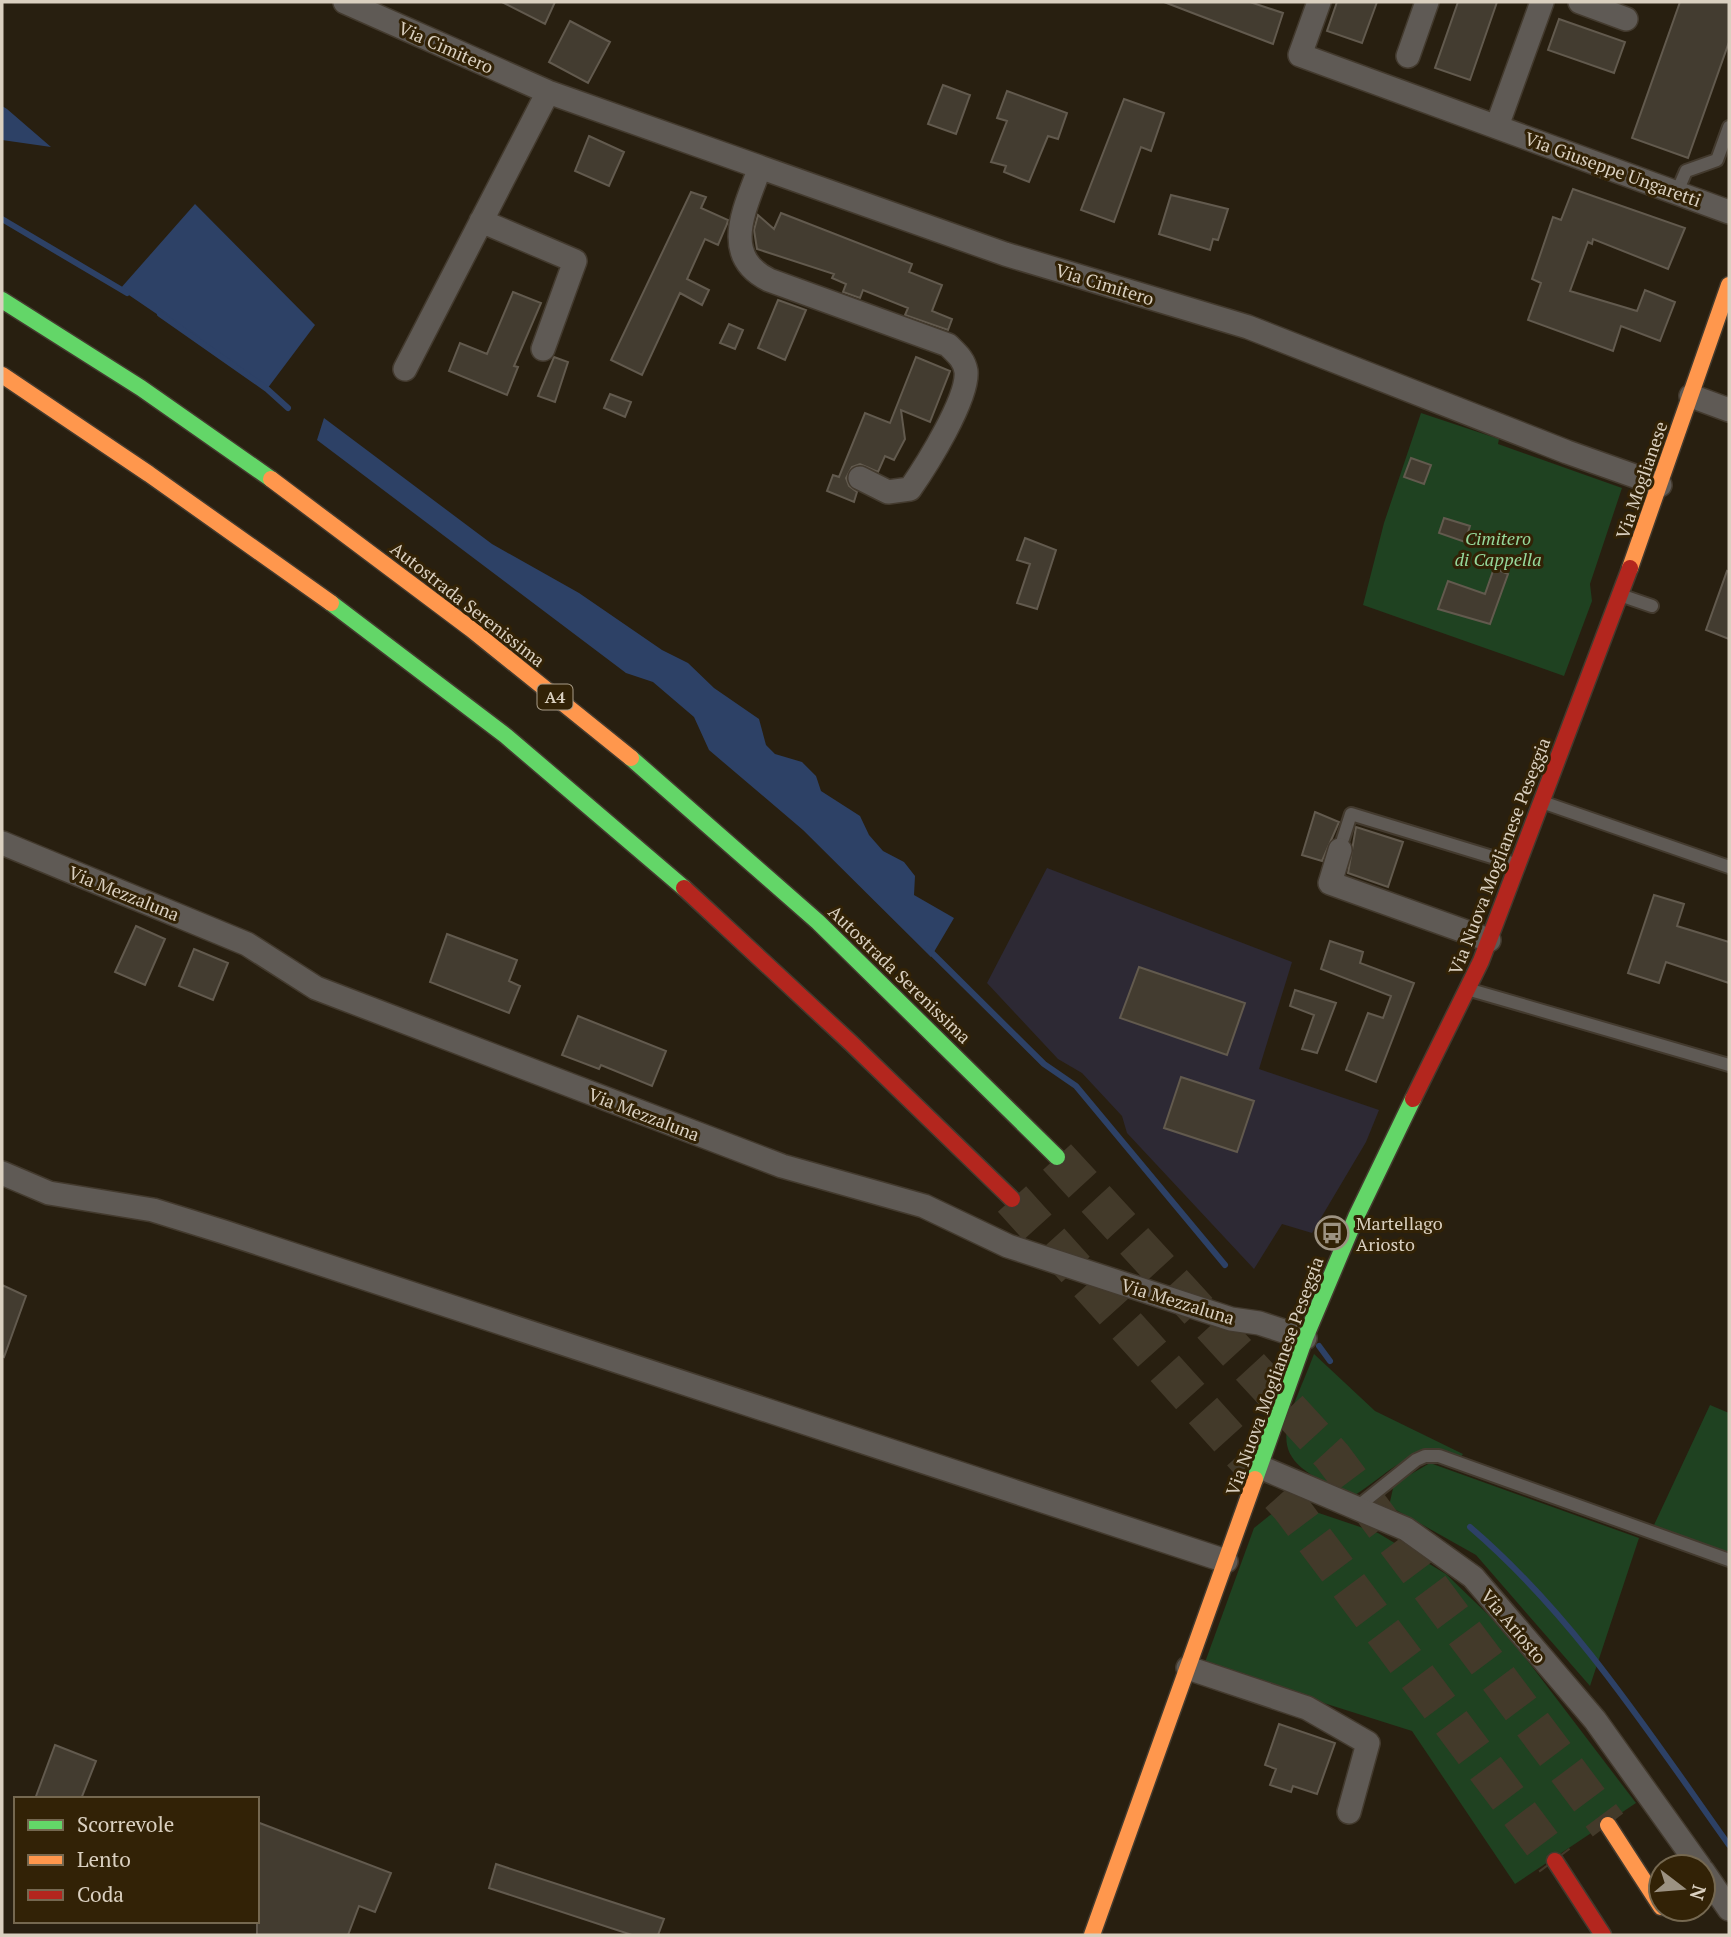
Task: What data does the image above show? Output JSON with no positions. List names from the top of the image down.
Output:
{
  "streets": {
    "main road": [
      "Via Moglianese",
      "Autostrada Serenissima",
      "A4",
      "Via Nuova Moglianese Peseggia"
    ],
    "street": [
      "Via Cimitero",
      "Via Giuseppe Ungaretti",
      "Via Mezzaluna",
      "Via Ariosto"
    ]
  },
  "crossings": [
    ["Via Cimitero", "Via Moglianese"],
    ["Via Moglianese", "Via Nuova Moglianese Peseggia"],
    ["Via Nuova Moglianese Peseggia", "Via Mezzaluna"],
    ["Via Nuova Moglianese Peseggia", "Via Ariosto"]
  ],
  "parks": ["Cimitero di Cappella"],
  "places": {
    "bus stop": ["Martellago Ariosto"]
  },
  "legend": ["Scorrevole", "Lento", "Coda"],
  "north": "right"
}
